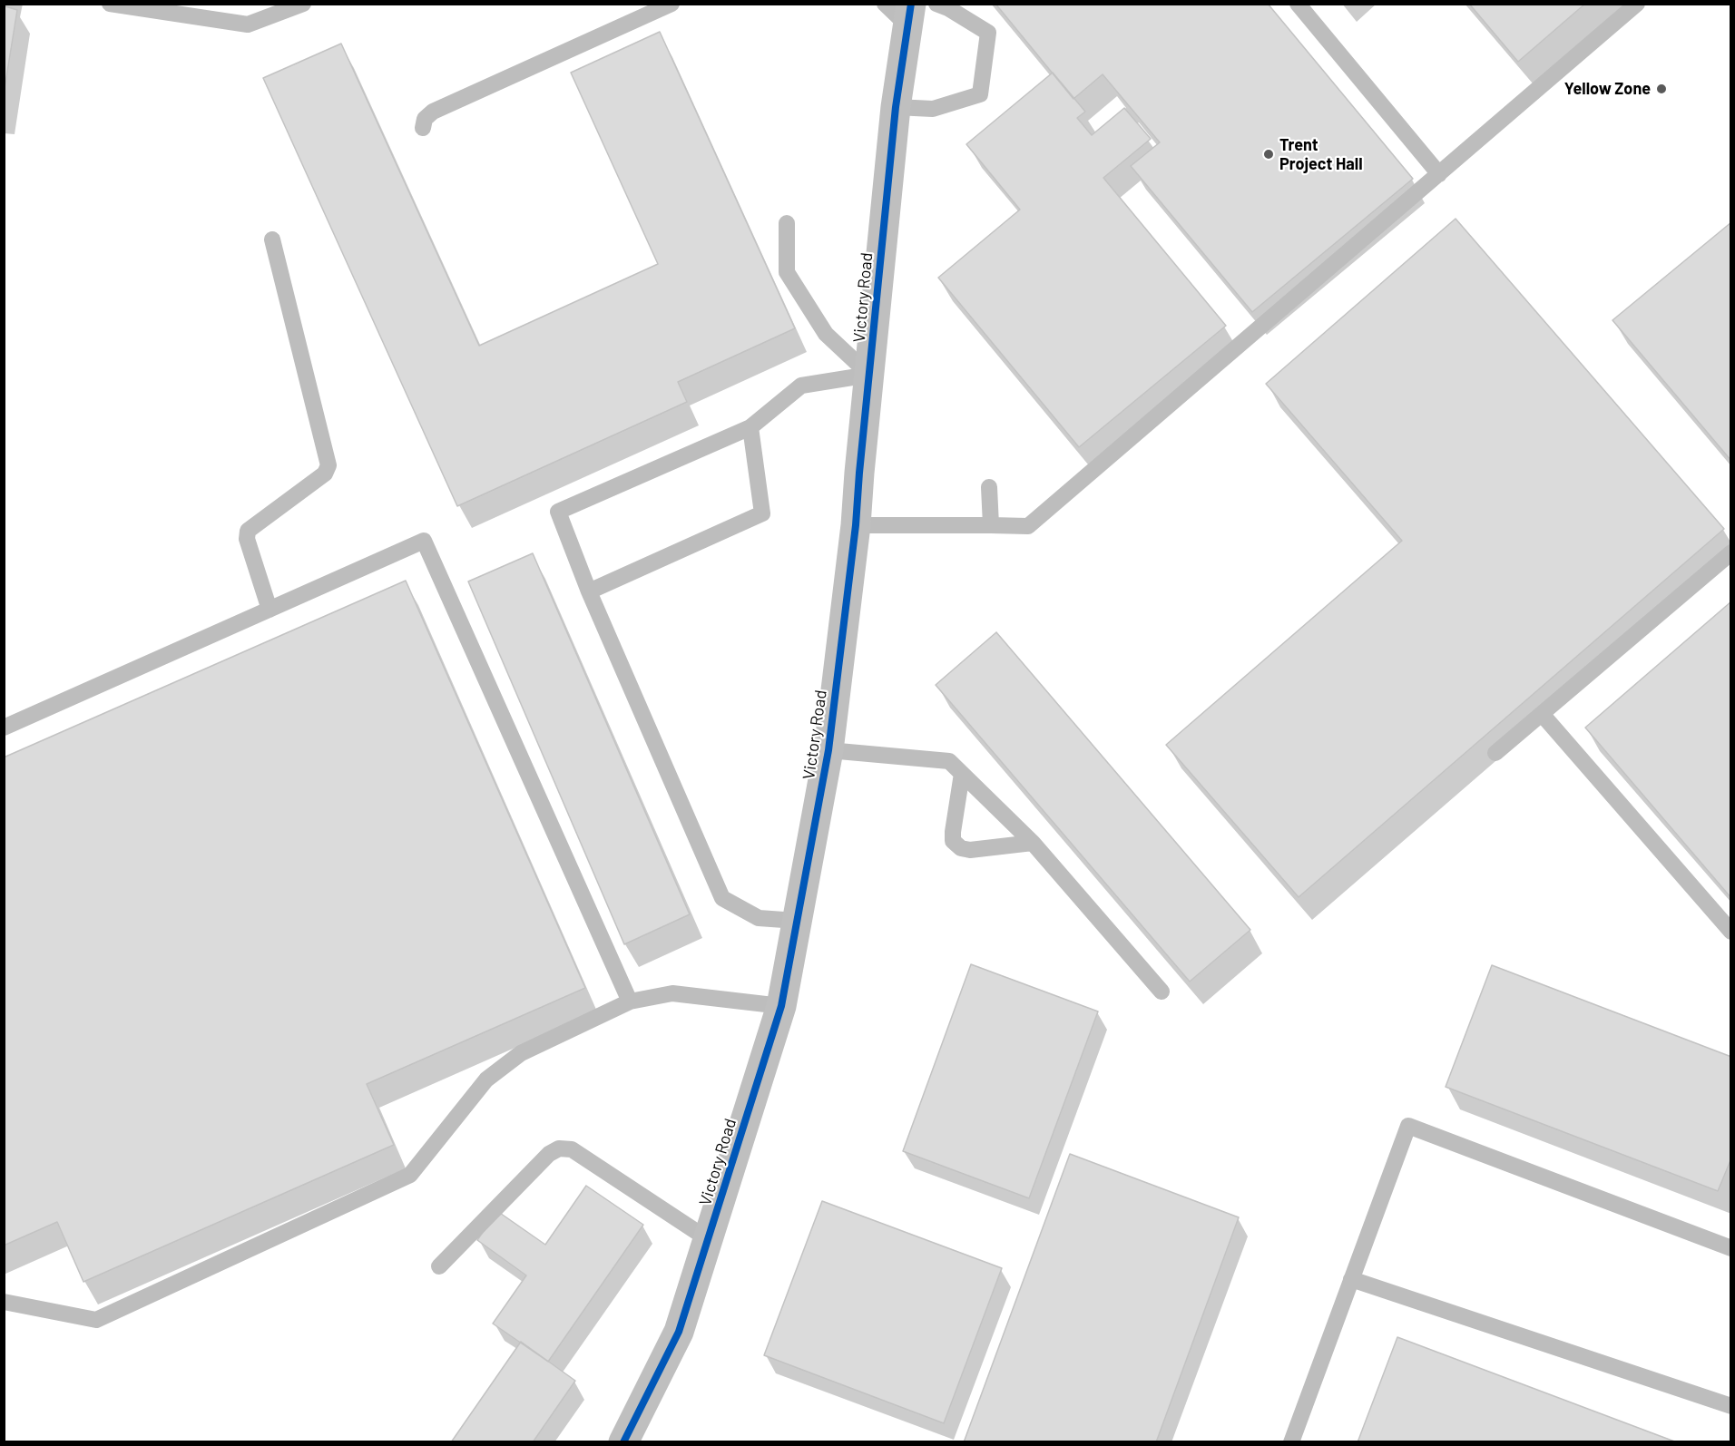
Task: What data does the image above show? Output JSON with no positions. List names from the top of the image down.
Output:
{
  "streets": {
    "street": ["Victory Road"]
  },
  "places": ["Yellow Zone", "Trent Project Hall"]
}
